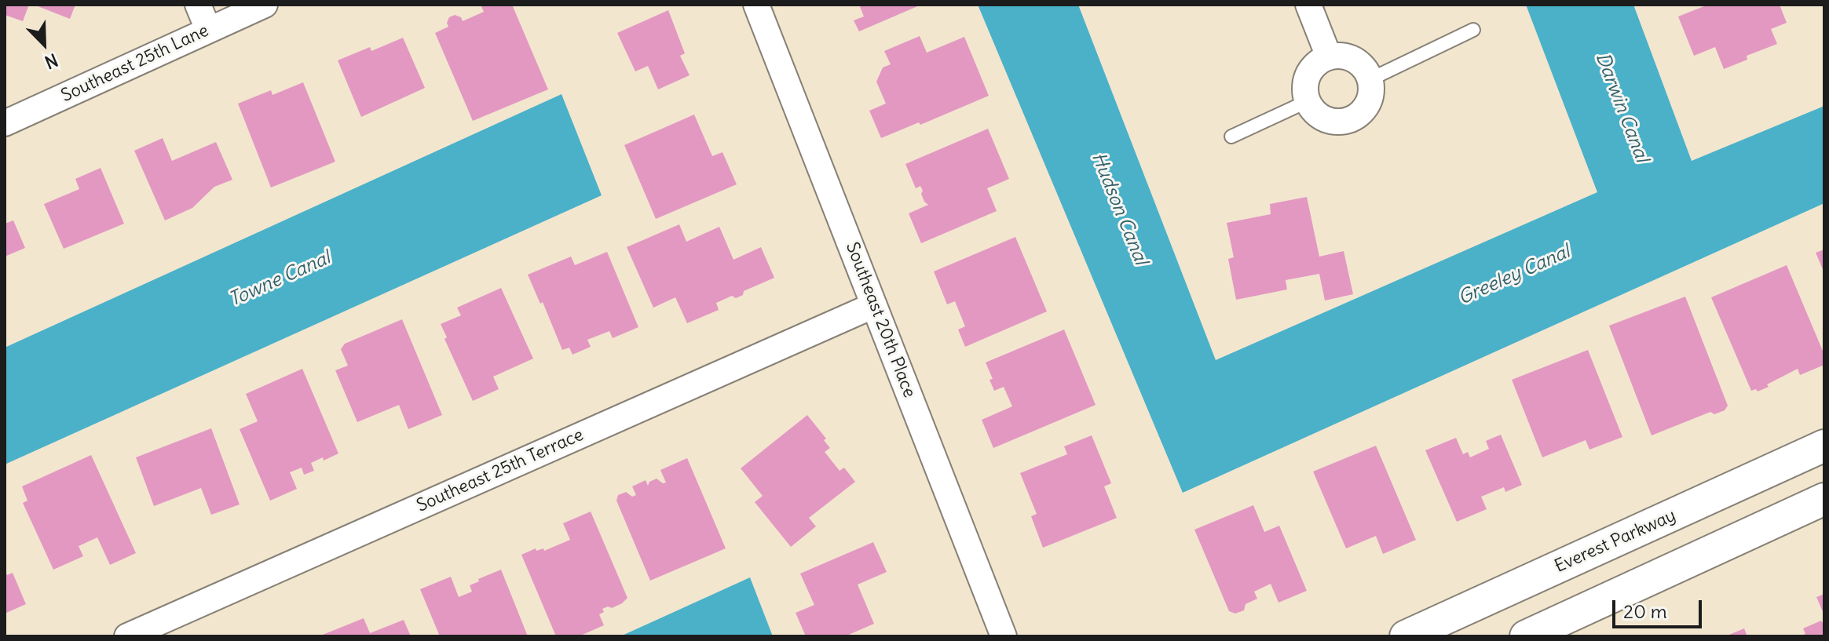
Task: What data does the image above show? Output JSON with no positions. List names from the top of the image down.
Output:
{
  "streets": {
    "street": [
      "Southeast 25th Lane",
      "Southeast 20th Place",
      "Southeast 25th Terrace",
      "Everest Parkway"
    ]
  },
  "crossings": [
    ["Southeast 20th Place", "Southeast 25th Terrace"]
  ],
  "water": [
    "Darwin Canal",
    "Hudson Canal",
    "Greeley Canal",
    "Towne Canal"
  ],
  "scale_bar": "20 m",
  "north": "bottom right"
}
